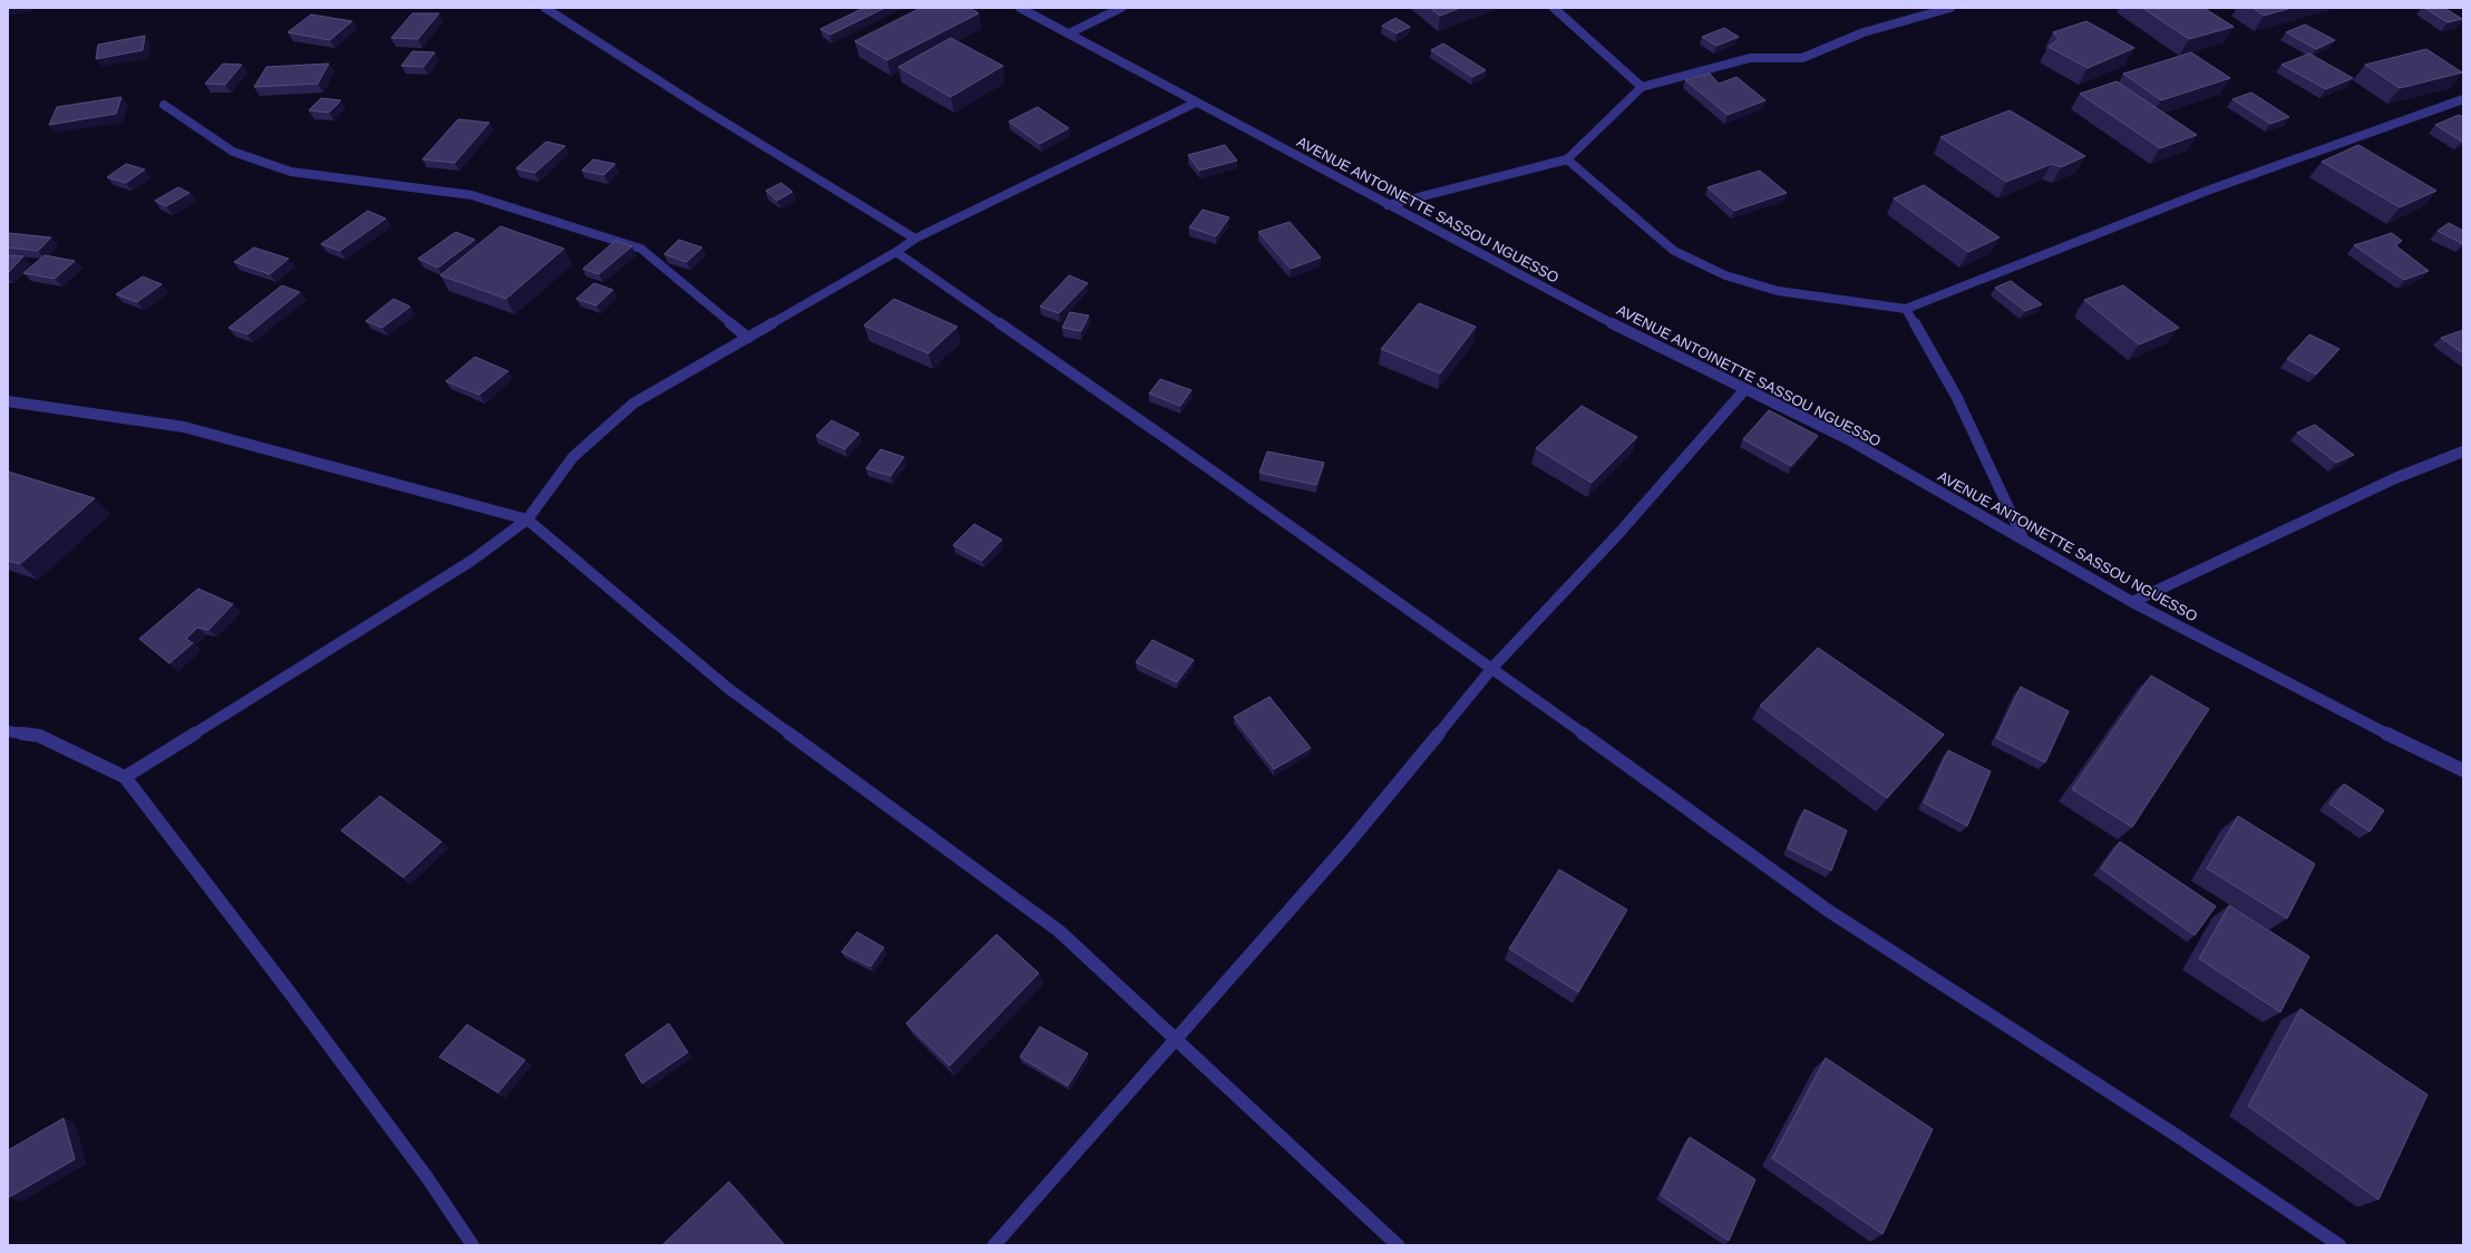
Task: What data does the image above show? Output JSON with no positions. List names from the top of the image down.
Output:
{
  "streets": {
    "street": ["AVENUE ANTOINETTE SASSOU NGUESSO"]
  }
}
